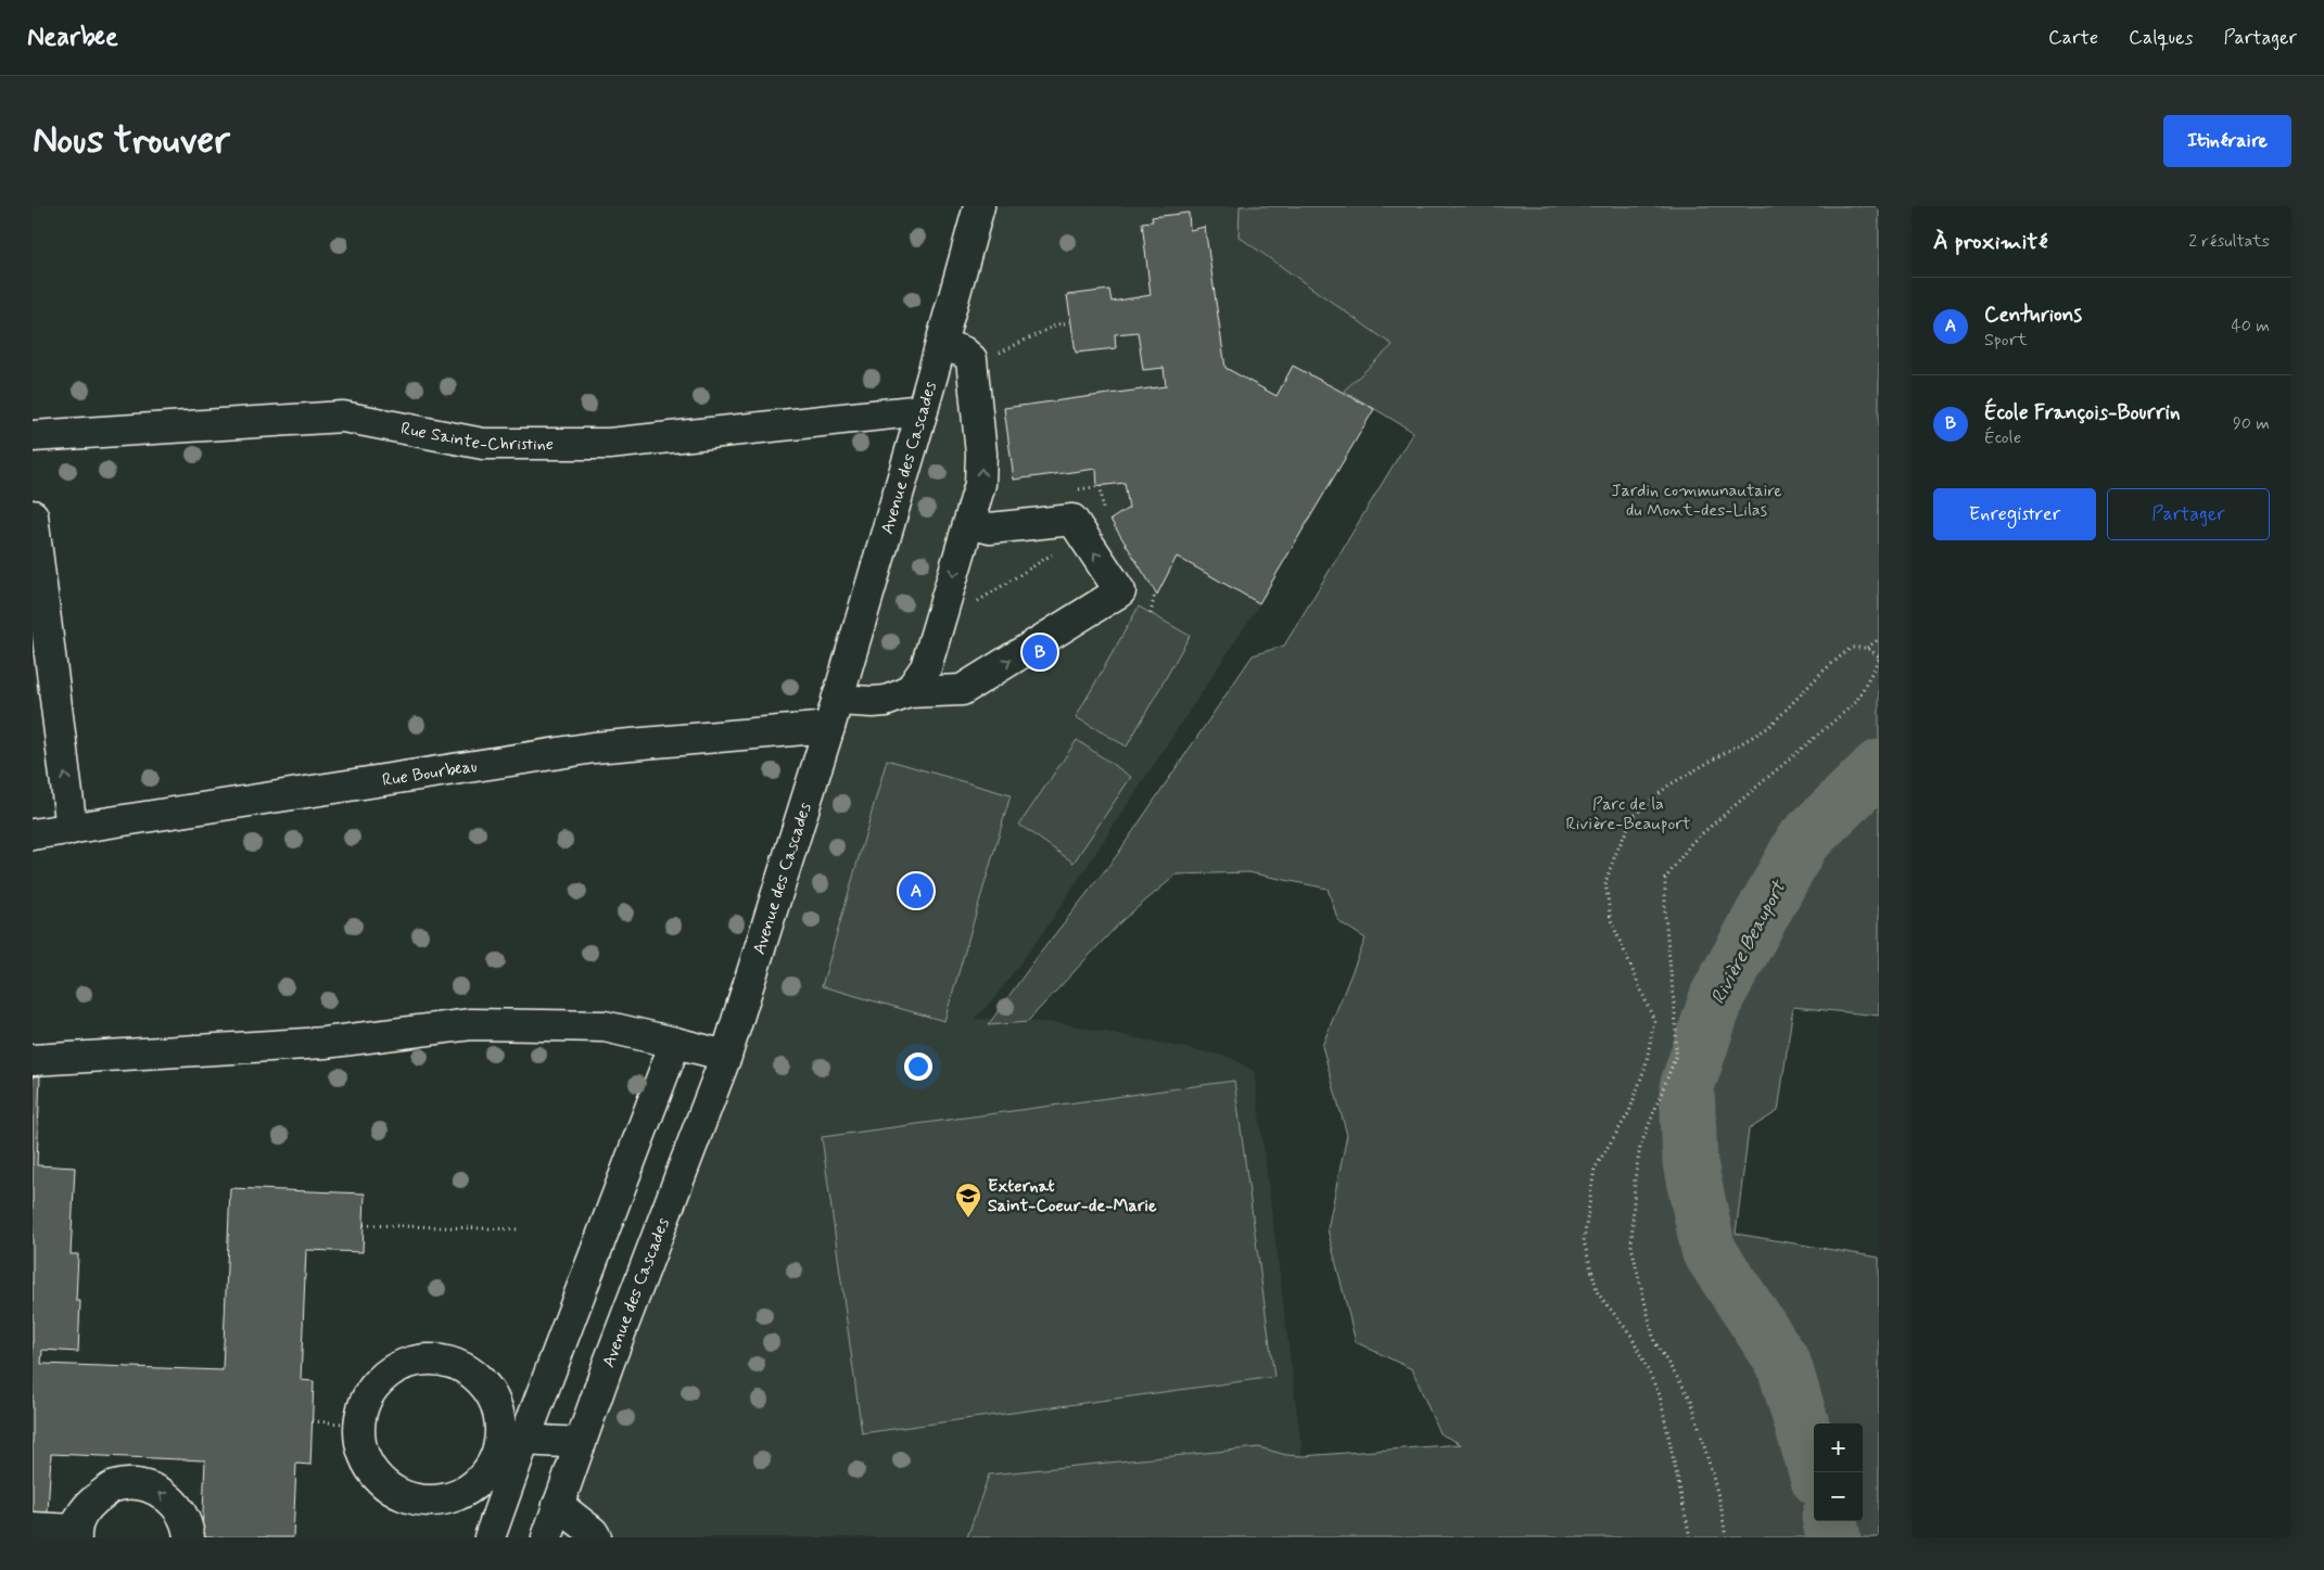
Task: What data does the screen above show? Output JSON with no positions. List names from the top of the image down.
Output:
{
  "streets": {
    "street": ["Rue Sainte-Christine", "Avenue des Cascades", "Rue Bourbeau"]
  },
  "crossings": [
    ["Rue Sainte-Christine", "Avenue des Cascades"],
    ["Avenue des Cascades", "Rue Bourbeau"]
  ],
  "water": ["Rivière Beauport"],
  "parks": ["Jardin communautaire du Mont-des-Lilas", "Parc de la Rivière-Beauport"],
  "places": {
    "school or university": ["Externat Saint-Coeur-de-Marie"]
  },
  "page": {
    "header": "Nearbee",
    "nav": ["Carte", "Calques", "Partager"],
    "buttons": [
      "Itinéraire",
      ["Enregistrer", "Partager"]
    ],
    "title": "Nous trouver",
    "heading": ["À proximité", "2 résultats"],
    "list": [
      {
        "mark": "A",
        "name": "Centurions",
        "note": "Sport",
        "value": "40 m"
      },
      {
        "mark": "B",
        "name": "École François-Bourrin",
        "note": "École",
        "value": "90 m"
      }
    ],
    "pins": ["B", "A"],
    "map_buttons": ["+", "−"]
  }
}
